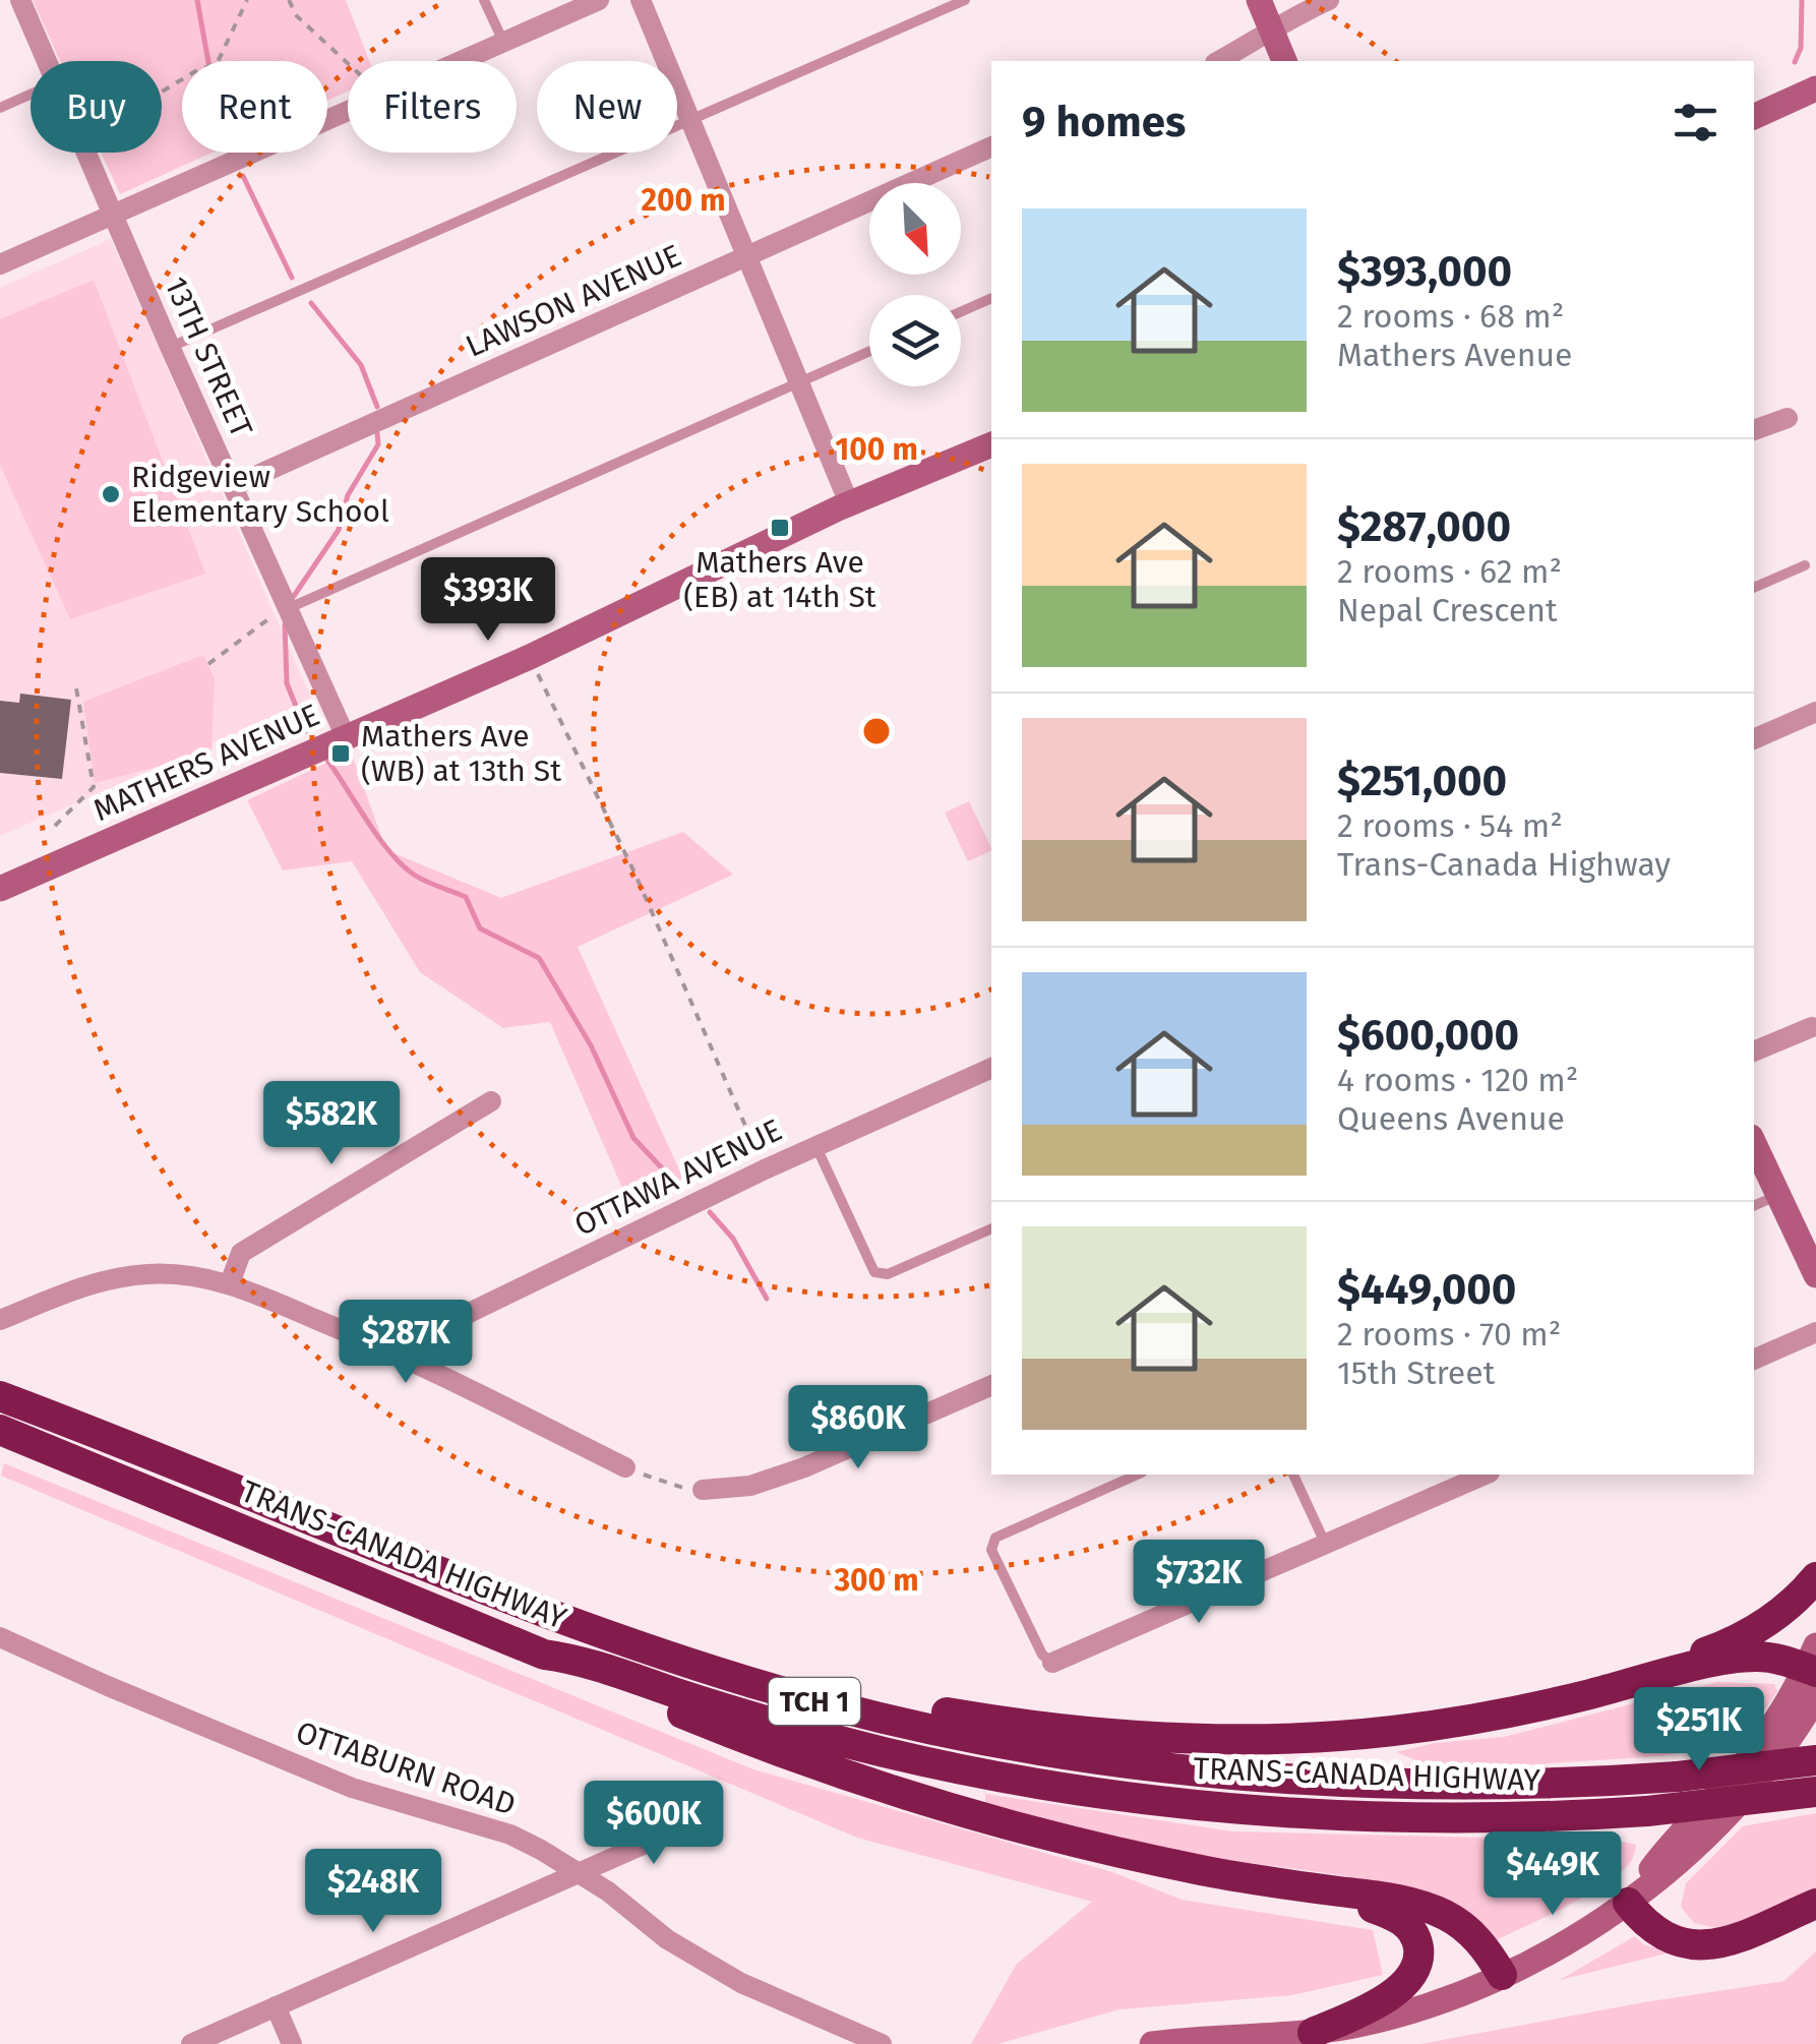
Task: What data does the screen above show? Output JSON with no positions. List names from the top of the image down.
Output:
{
  "streets": {
    "highway": ["TRANS-CANADA HIGHWAY", "TCH 1"],
    "street": [
      "LAWSON AVENUE",
      "13TH STREET",
      "MATHERS AVENUE",
      "OTTAWA AVENUE",
      "OTTABURN ROAD"
    ]
  },
  "crossings": [
    ["LAWSON AVENUE", "13TH STREET"],
    ["13TH STREET", "MATHERS AVENUE"]
  ],
  "places": {
    "other": ["Ridgeview Elementary School"],
    "transit": ["Mathers Ave (EB) at 14th St", "Mathers Ave (WB) at 13th St"]
  },
  "north": "bottom right",
  "page": {
    "chip": [
      "Buy",
      "Rent",
      "Filters",
      "New"
    ],
    "heading": "9 homes",
    "list": [
      {
        "name": "$393,000",
        "note": "2 rooms · 68 m² · Mathers Avenue"
      },
      {
        "name": "$287,000",
        "note": "2 rooms · 62 m² · Nepal Crescent"
      },
      {
        "name": "$251,000",
        "note": "2 rooms · 54 m² · Trans-Canada Highway"
      },
      {
        "name": "$600,000",
        "note": "4 rooms · 120 m² · Queens Avenue"
      },
      {
        "name": "$449,000",
        "note": "2 rooms · 70 m² · 15th Street"
      }
    ],
    "price": [
      "$393K",
      "$582K",
      "$287K",
      "$860K",
      "$732K",
      "$251K",
      "$600K",
      "$449K",
      "$248K"
    ]
  },
  "rings": ["200 m", "100 m", "300 m"]
}
